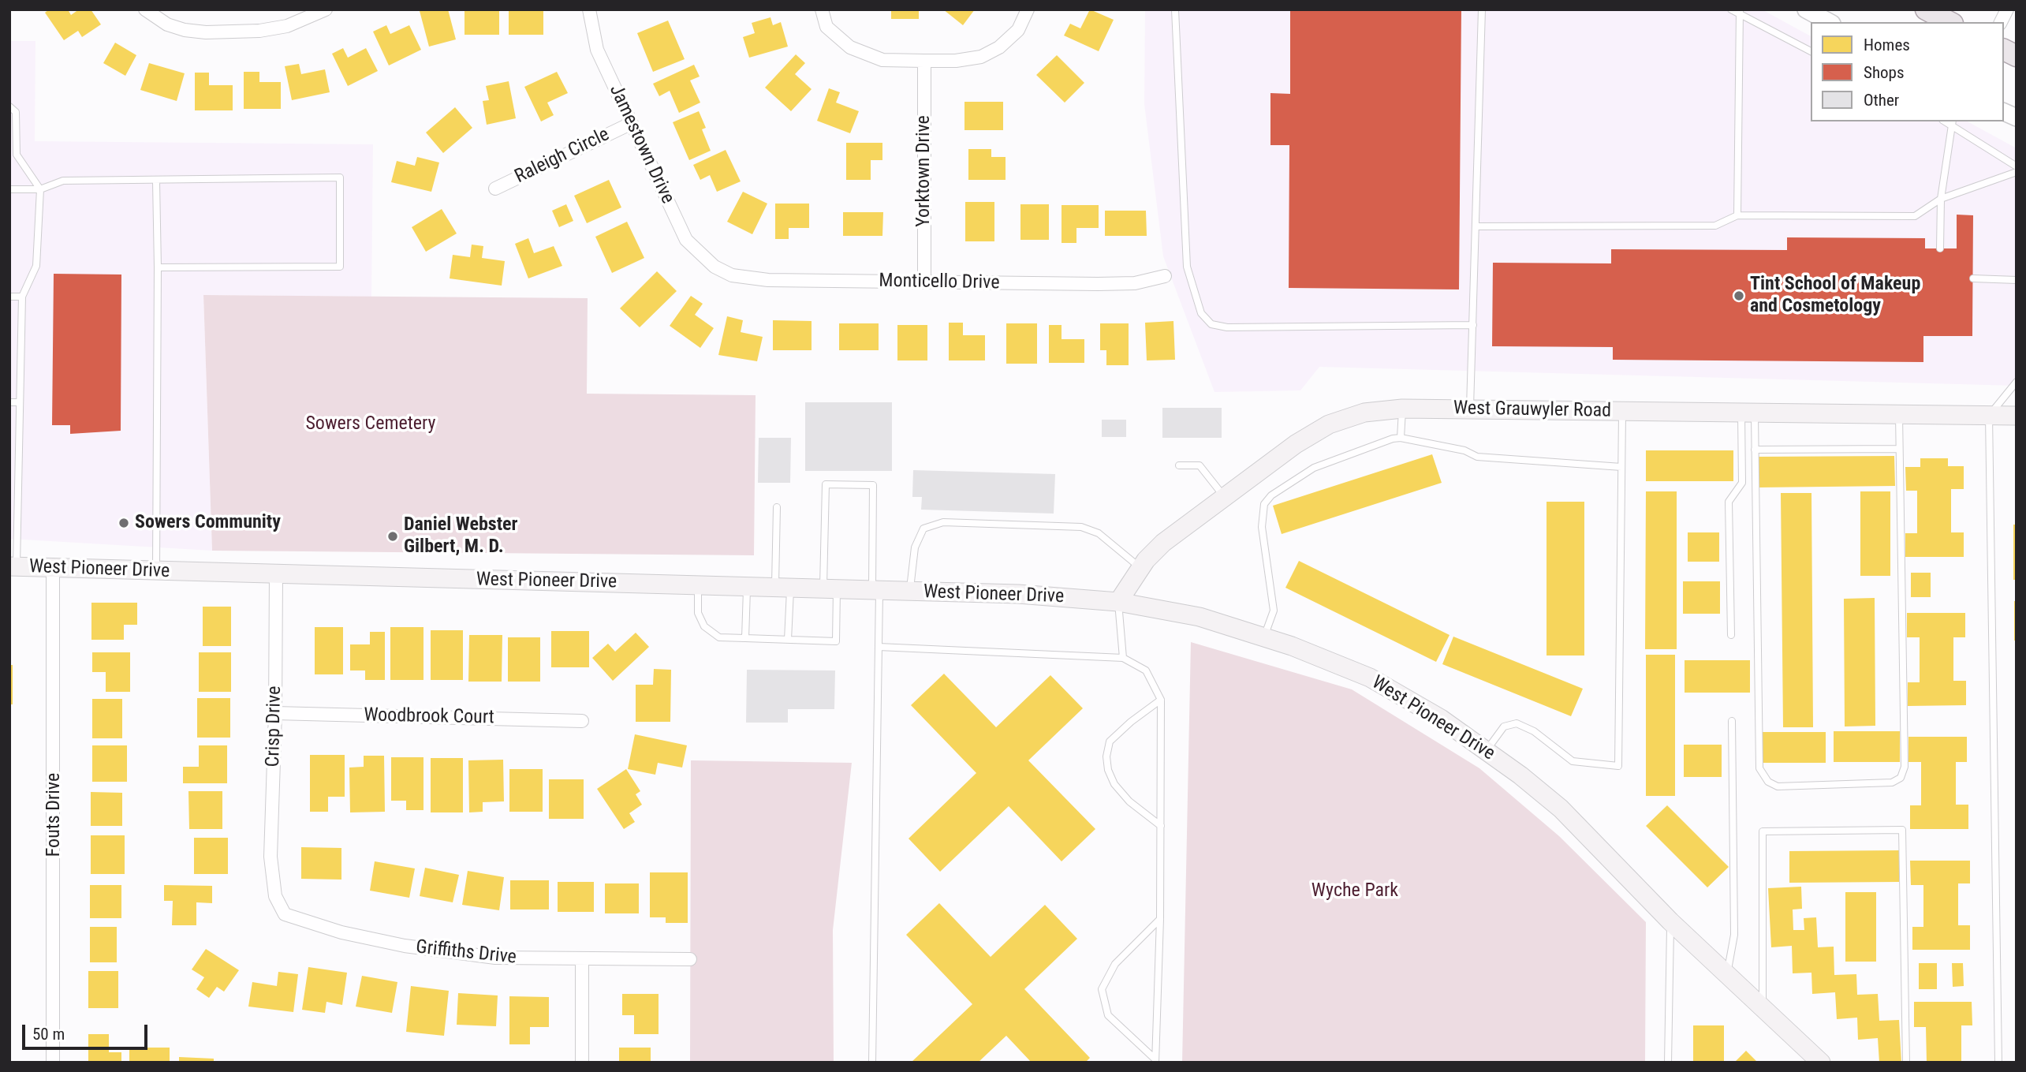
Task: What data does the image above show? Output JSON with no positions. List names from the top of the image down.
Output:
{
  "streets": {
    "main road": ["West Grauwyler Road", "West Pioneer Drive"],
    "street": [
      "Jamestown Drive",
      "Raleigh Circle",
      "Yorktown Drive",
      "Monticello Drive",
      "Woodbrook Court",
      "Crisp Drive",
      "Fouts Drive",
      "Griffiths Drive"
    ]
  },
  "crossings": [
    ["Jamestown Drive", "Raleigh Circle"],
    ["Jamestown Drive", "Monticello Drive"],
    ["Yorktown Drive", "Monticello Drive"],
    ["West Grauwyler Road", "West Pioneer Drive"],
    ["West Pioneer Drive", "Crisp Drive"],
    ["West Pioneer Drive", "Fouts Drive"],
    ["Woodbrook Court", "Crisp Drive"],
    ["Crisp Drive", "Griffiths Drive"]
  ],
  "parks": ["Sowers Cemetery", "Wyche Park"],
  "places": ["Tint School of Makeup and Cosmetology", "Sowers Community", "Daniel Webster Gilbert, M. D."],
  "legend": ["Homes", "Shops", "Other"],
  "scale_bar": "50 m"
}
